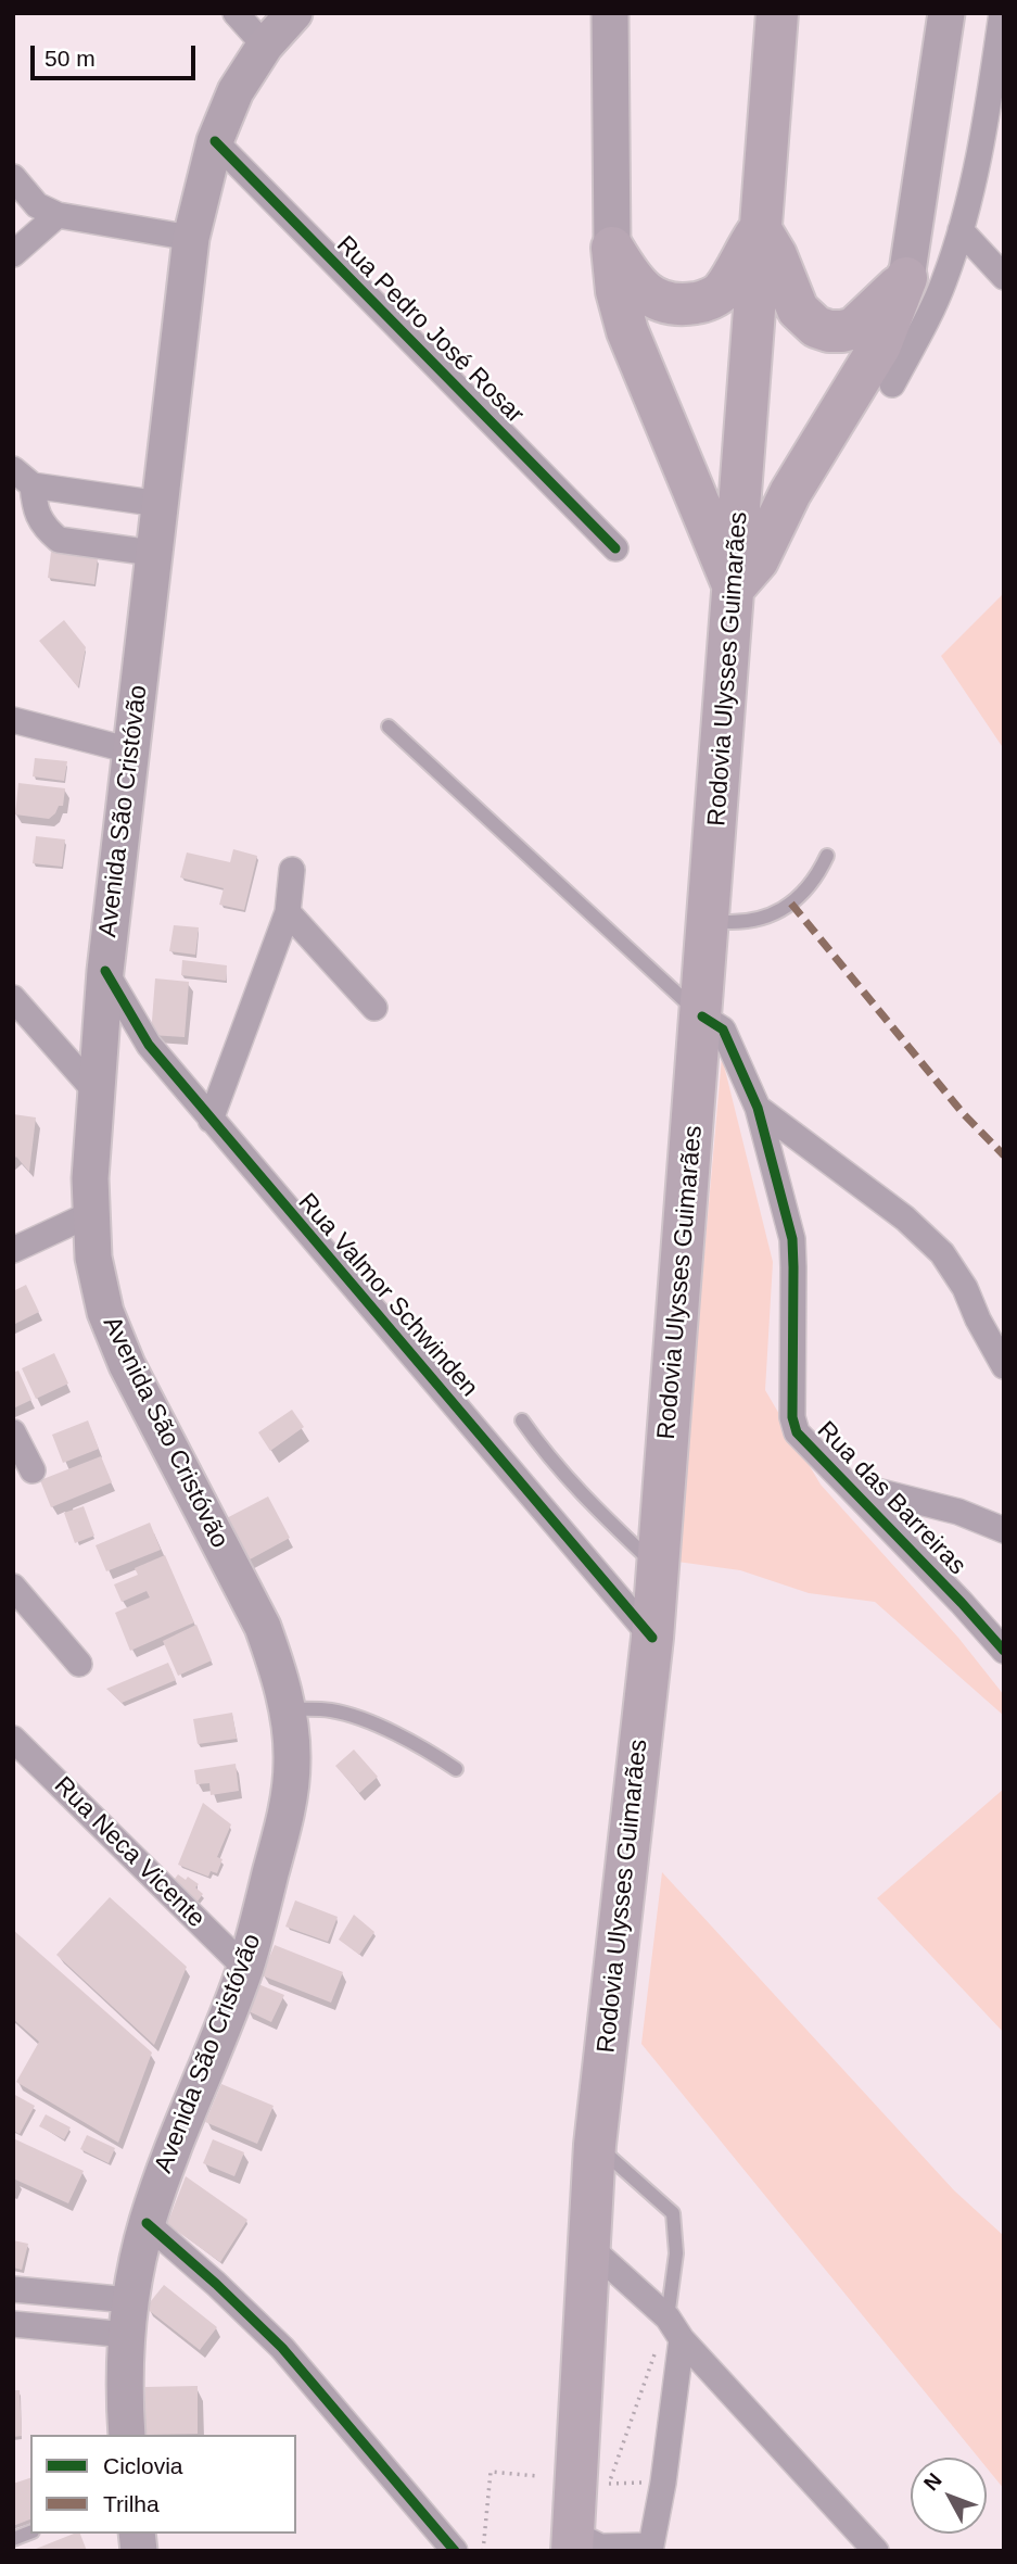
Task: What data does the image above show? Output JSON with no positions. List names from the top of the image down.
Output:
{
  "streets": {
    "highway": ["Rodovia Ulysses Guimarães"],
    "main road": ["Avenida São Cristóvão"],
    "street": [
      "Rua Pedro José Rosar",
      "Rua Valmor Schwinden",
      "Rua das Barreiras",
      "Rua Neca Vicente"
    ]
  },
  "crossings": [
    ["Rua Pedro José Rosar", "Avenida São Cristóvão"],
    ["Rodovia Ulysses Guimarães", "Rua Valmor Schwinden"],
    ["Rodovia Ulysses Guimarães", "Rua das Barreiras"],
    ["Avenida São Cristóvão", "Rua Valmor Schwinden"],
    ["Avenida São Cristóvão", "Rua Neca Vicente"]
  ],
  "legend": ["Ciclovia", "Trilha"],
  "scale_bar": "50 m",
  "north": "top left"
}
